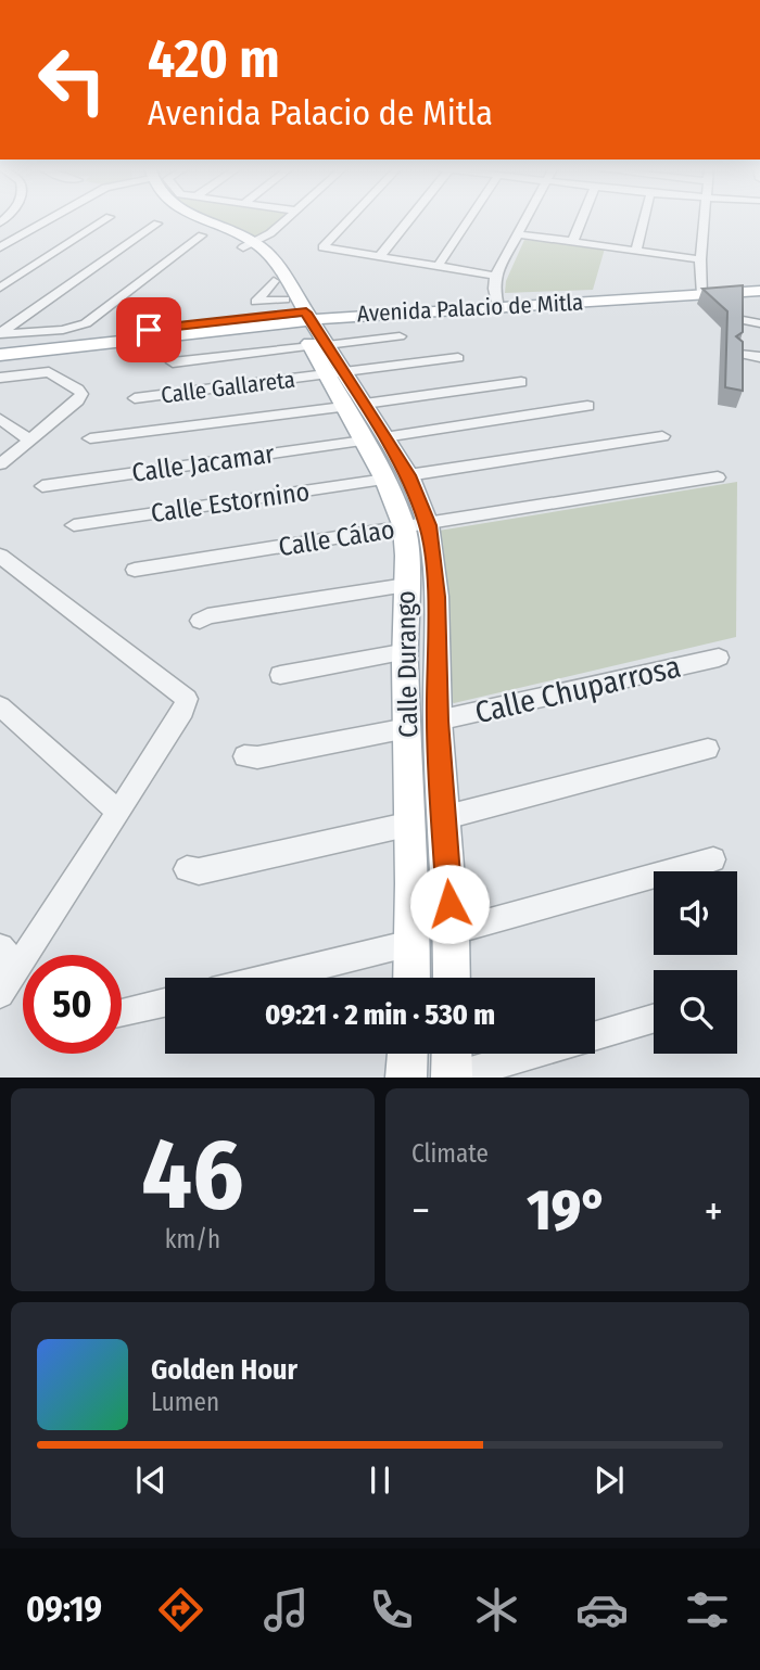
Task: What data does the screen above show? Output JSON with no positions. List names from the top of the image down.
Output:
{
  "streets": {
    "main road": ["Avenida Palacio de Mitla", "Calle Durango"],
    "street": [
      "Calle Gallareta",
      "Calle Jacamar",
      "Calle Estornino",
      "Calle Cálao",
      "Calle Chuparrosa"
    ]
  },
  "crossings": [
    ["Avenida Palacio de Mitla", "Calle Durango"],
    ["Calle Gallareta", "Calle Durango"],
    ["Calle Jacamar", "Calle Durango"],
    ["Calle Estornino", "Calle Durango"],
    ["Calle Cálao", "Calle Durango"],
    ["Calle Durango", "Calle Chuparrosa"]
  ],
  "page": {
    "turn": ["420 m", "Avenida Palacio de Mitla"],
    "limit": "50",
    "trip": "09:21 · 2 min · 530 m",
    "tile": [
      ["46", "km/h"],
      "Climate"
    ],
    "heat": ["−", "19°", "+"],
    "song": ["Golden Hour", "Lumen"],
    "tabs": "09:19"
  }
}
